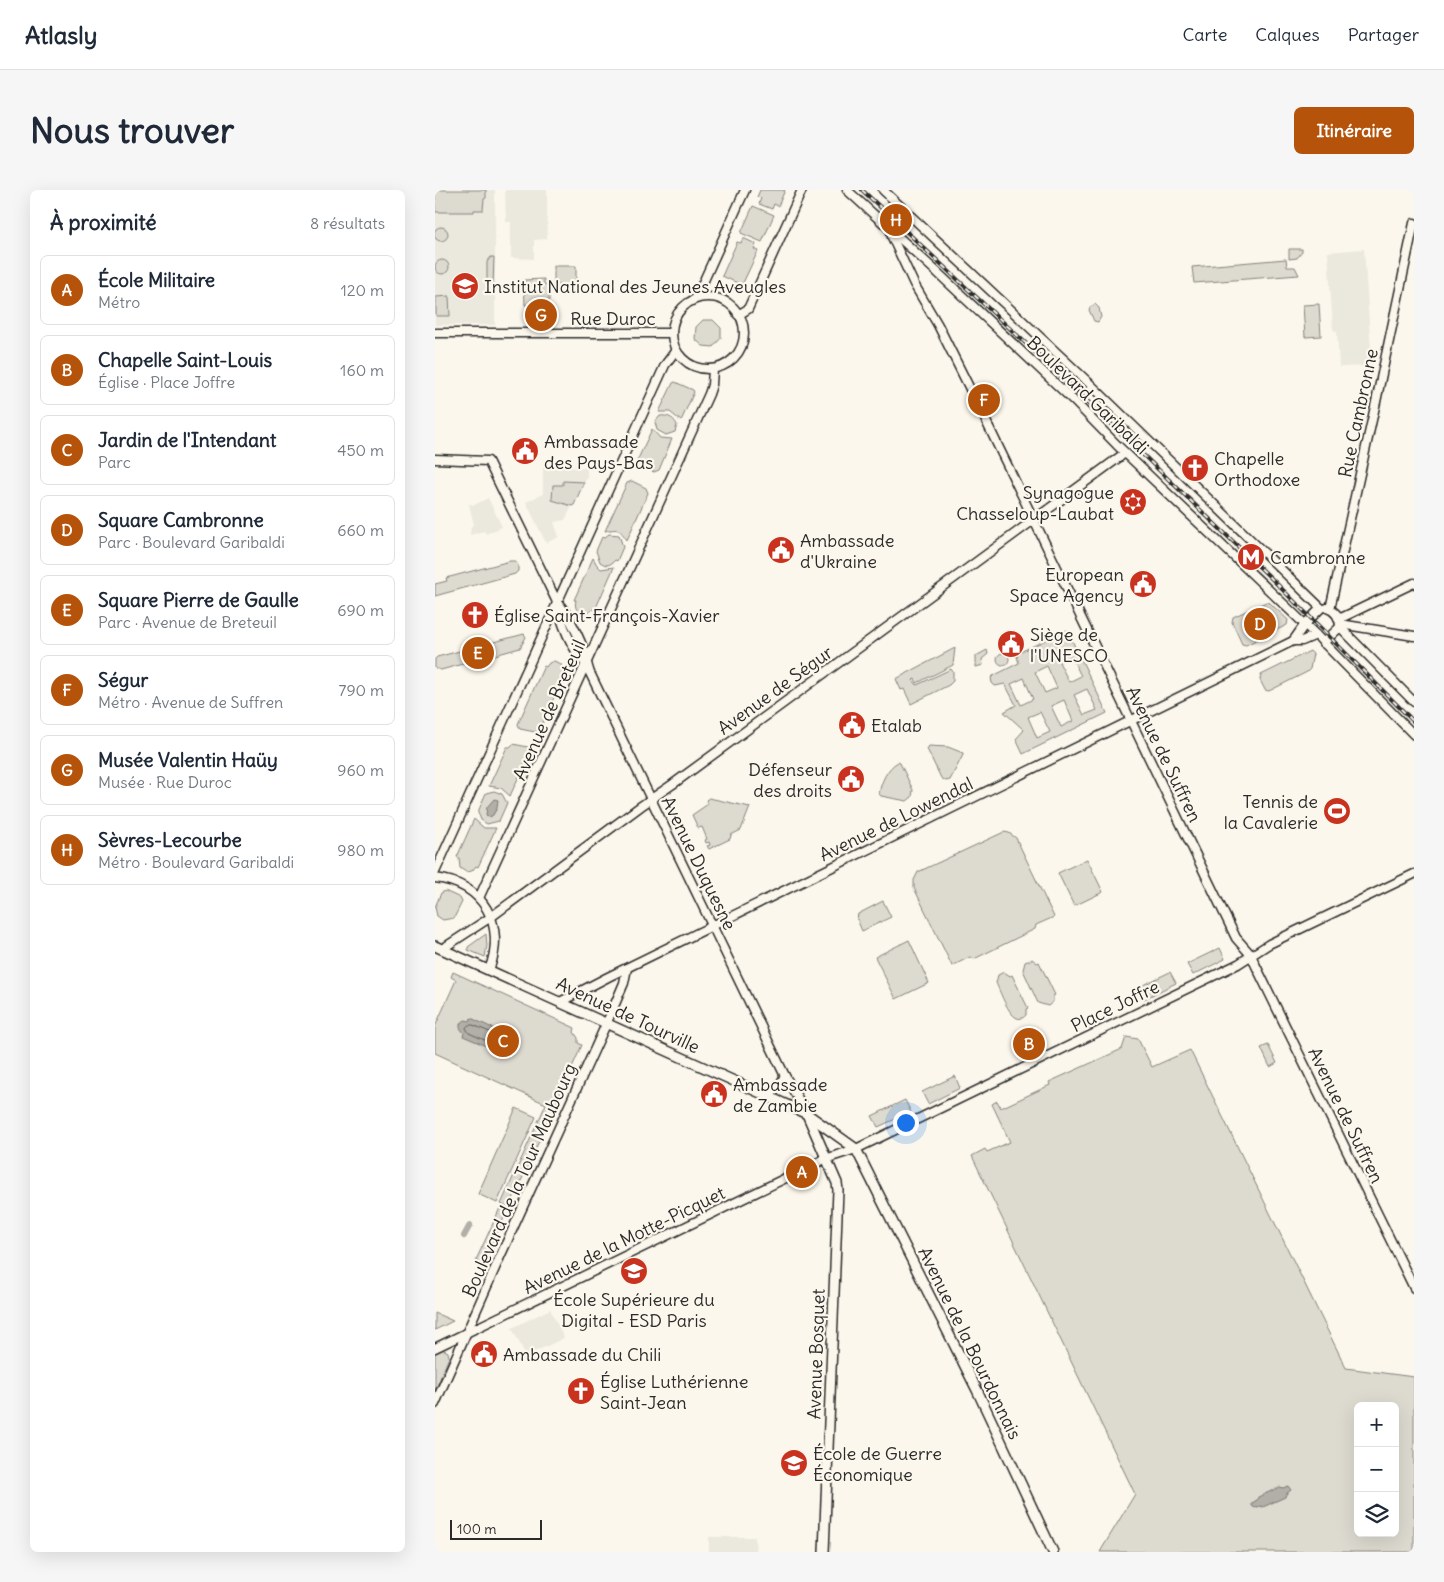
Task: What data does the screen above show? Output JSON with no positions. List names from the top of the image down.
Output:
{
  "streets": {
    "main road": ["Avenue de Tourville", "Avenue de la Bourdonnais", "Avenue Bosquet"],
    "street": [
      "Rue Duroc",
      "Boulevard Garibaldi",
      "Rue Cambronne",
      "Avenue de Ségur",
      "Avenue de Breteuil",
      "Avenue de Suffren",
      "Avenue de Lowendal",
      "Avenue Duquesne",
      "Place Joffre",
      "Boulevard de la Tour Maubourg",
      "Avenue de la Motte-Picquet"
    ]
  },
  "crossings": [
    ["Rue Duroc", "Avenue de Breteuil"],
    ["Boulevard Garibaldi", "Avenue de Ségur"],
    ["Boulevard Garibaldi", "Avenue de Suffren"],
    ["Boulevard Garibaldi", "Avenue de Lowendal"],
    ["Avenue de Ségur", "Avenue de Suffren"],
    ["Avenue de Ségur", "Avenue Duquesne"],
    ["Avenue de Ségur", "Avenue de Tourville"],
    ["Avenue de Breteuil", "Avenue Duquesne"],
    ["Avenue de Suffren", "Avenue de Lowendal"],
    ["Avenue de Suffren", "Place Joffre"],
    ["Avenue de Lowendal", "Avenue Duquesne"],
    ["Avenue de Lowendal", "Avenue de Tourville"],
    ["Avenue de Lowendal", "Boulevard de la Tour Maubourg"],
    ["Avenue Duquesne", "Avenue de Tourville"],
    ["Avenue Duquesne", "Avenue Bosquet"],
    ["Place Joffre", "Avenue de Tourville"],
    ["Place Joffre", "Avenue de la Motte-Picquet"],
    ["Place Joffre", "Avenue de la Bourdonnais"],
    ["Place Joffre", "Avenue Bosquet"],
    ["Avenue de Tourville", "Boulevard de la Tour Maubourg"],
    ["Avenue de Tourville", "Avenue de la Bourdonnais"],
    ["Avenue de Tourville", "Avenue Bosquet"],
    ["Boulevard de la Tour Maubourg", "Avenue de la Motte-Picquet"],
    ["Avenue de la Motte-Picquet", "Avenue Bosquet"]
  ],
  "places": {
    "school or university": ["Institut National des Jeunes Aveugles", "École Supérieure du Digital - ESD Paris", "École de Guerre Économique"],
    "public building": [
      "Ambassade des Pays-Bas",
      "Ambassade d'Ukraine",
      "European Space Agency",
      "Siège de l'UNESCO",
      "Etalab",
      "Défenseur des droits",
      "Ambassade de Zambie",
      "Ambassade du Chili"
    ],
    "church": ["Chapelle Orthodoxe", "Église Saint-François-Xavier", "Église Luthérienne Saint-Jean"],
    "synagogue": ["Synagogue Chasseloup-Laubat"],
    "metro station": ["Cambronne"],
    "sports": ["Tennis de la Cavalerie"]
  },
  "scale_bar": "100 m",
  "page": {
    "header": "Atlasly",
    "nav": ["Carte", "Calques", "Partager"],
    "buttons": "Itinéraire",
    "title": "Nous trouver",
    "heading": ["À proximité", "8 résultats"],
    "pins": [
      "H",
      "G",
      "F",
      "D",
      "E",
      "C",
      "B",
      "A"
    ],
    "list": [
      {
        "mark": "A",
        "name": "École Militaire",
        "note": "Métro",
        "value": "120 m"
      },
      {
        "mark": "B",
        "name": "Chapelle Saint-Louis",
        "note": "Église · Place Joffre",
        "value": "160 m"
      },
      {
        "mark": "C",
        "name": "Jardin de l'Intendant",
        "note": "Parc",
        "value": "450 m"
      },
      {
        "mark": "D",
        "name": "Square Cambronne",
        "note": "Parc · Boulevard Garibaldi",
        "value": "660 m"
      },
      {
        "mark": "E",
        "name": "Square Pierre de Gaulle",
        "note": "Parc · Avenue de Breteuil",
        "value": "690 m"
      },
      {
        "mark": "F",
        "name": "Ségur",
        "note": "Métro · Avenue de Suffren",
        "value": "790 m"
      },
      {
        "mark": "G",
        "name": "Musée Valentin Haüy",
        "note": "Musée · Rue Duroc",
        "value": "960 m"
      },
      {
        "mark": "H",
        "name": "Sèvres-Lecourbe",
        "note": "Métro · Boulevard Garibaldi",
        "value": "980 m"
      }
    ],
    "map_buttons": ["+", "−"],
    "scale": "100 m"
  }
}
